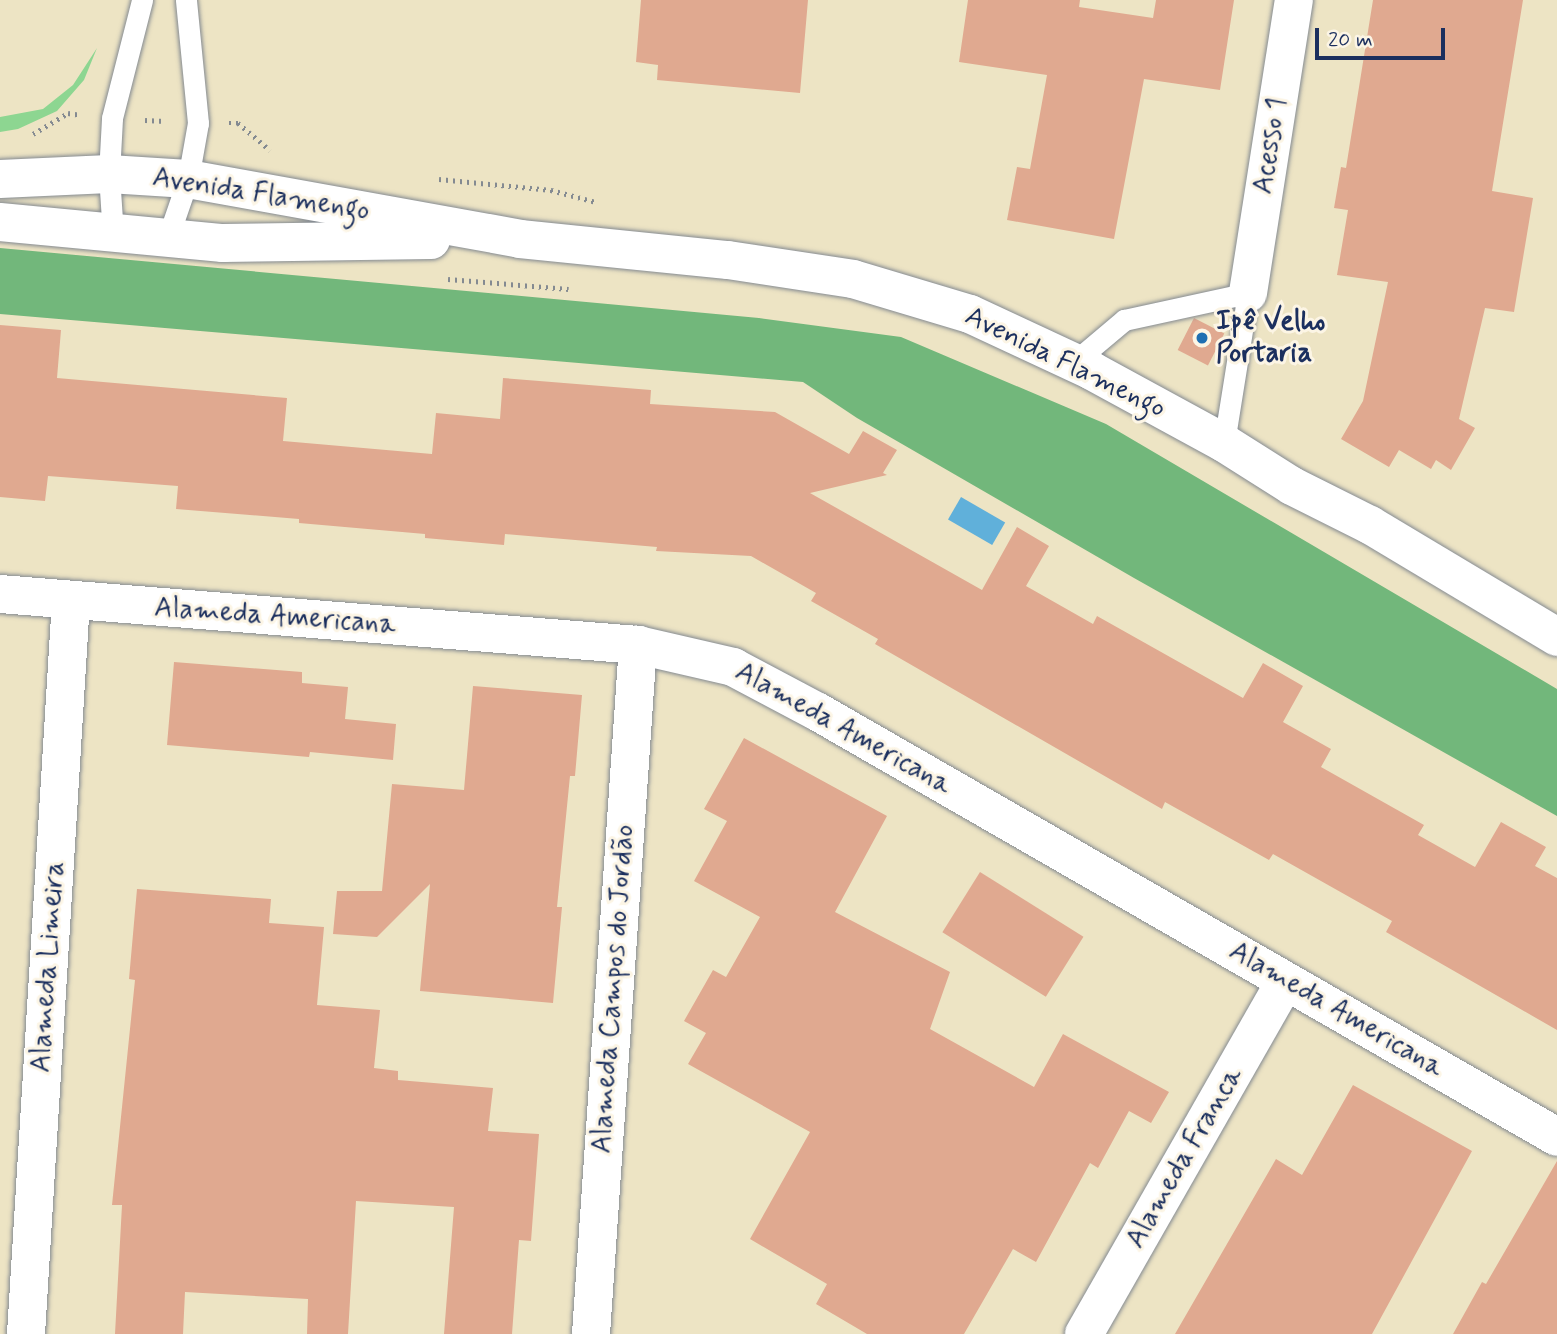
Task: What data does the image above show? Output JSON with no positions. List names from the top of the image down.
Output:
{
  "streets": {
    "street": [
      "Acesso 1",
      "Avenida Flamengo",
      "Alameda Americana",
      "Alameda Limeira",
      "Alameda Campos do Jordão",
      "Alameda Franca"
    ]
  },
  "crossings": [
    ["Alameda Americana", "Alameda Limeira"],
    ["Alameda Americana", "Alameda Campos do Jordão"],
    ["Alameda Americana", "Alameda Franca"]
  ],
  "places": ["Ipê Velho Portaria"],
  "scale_bar": "20 m"
}
